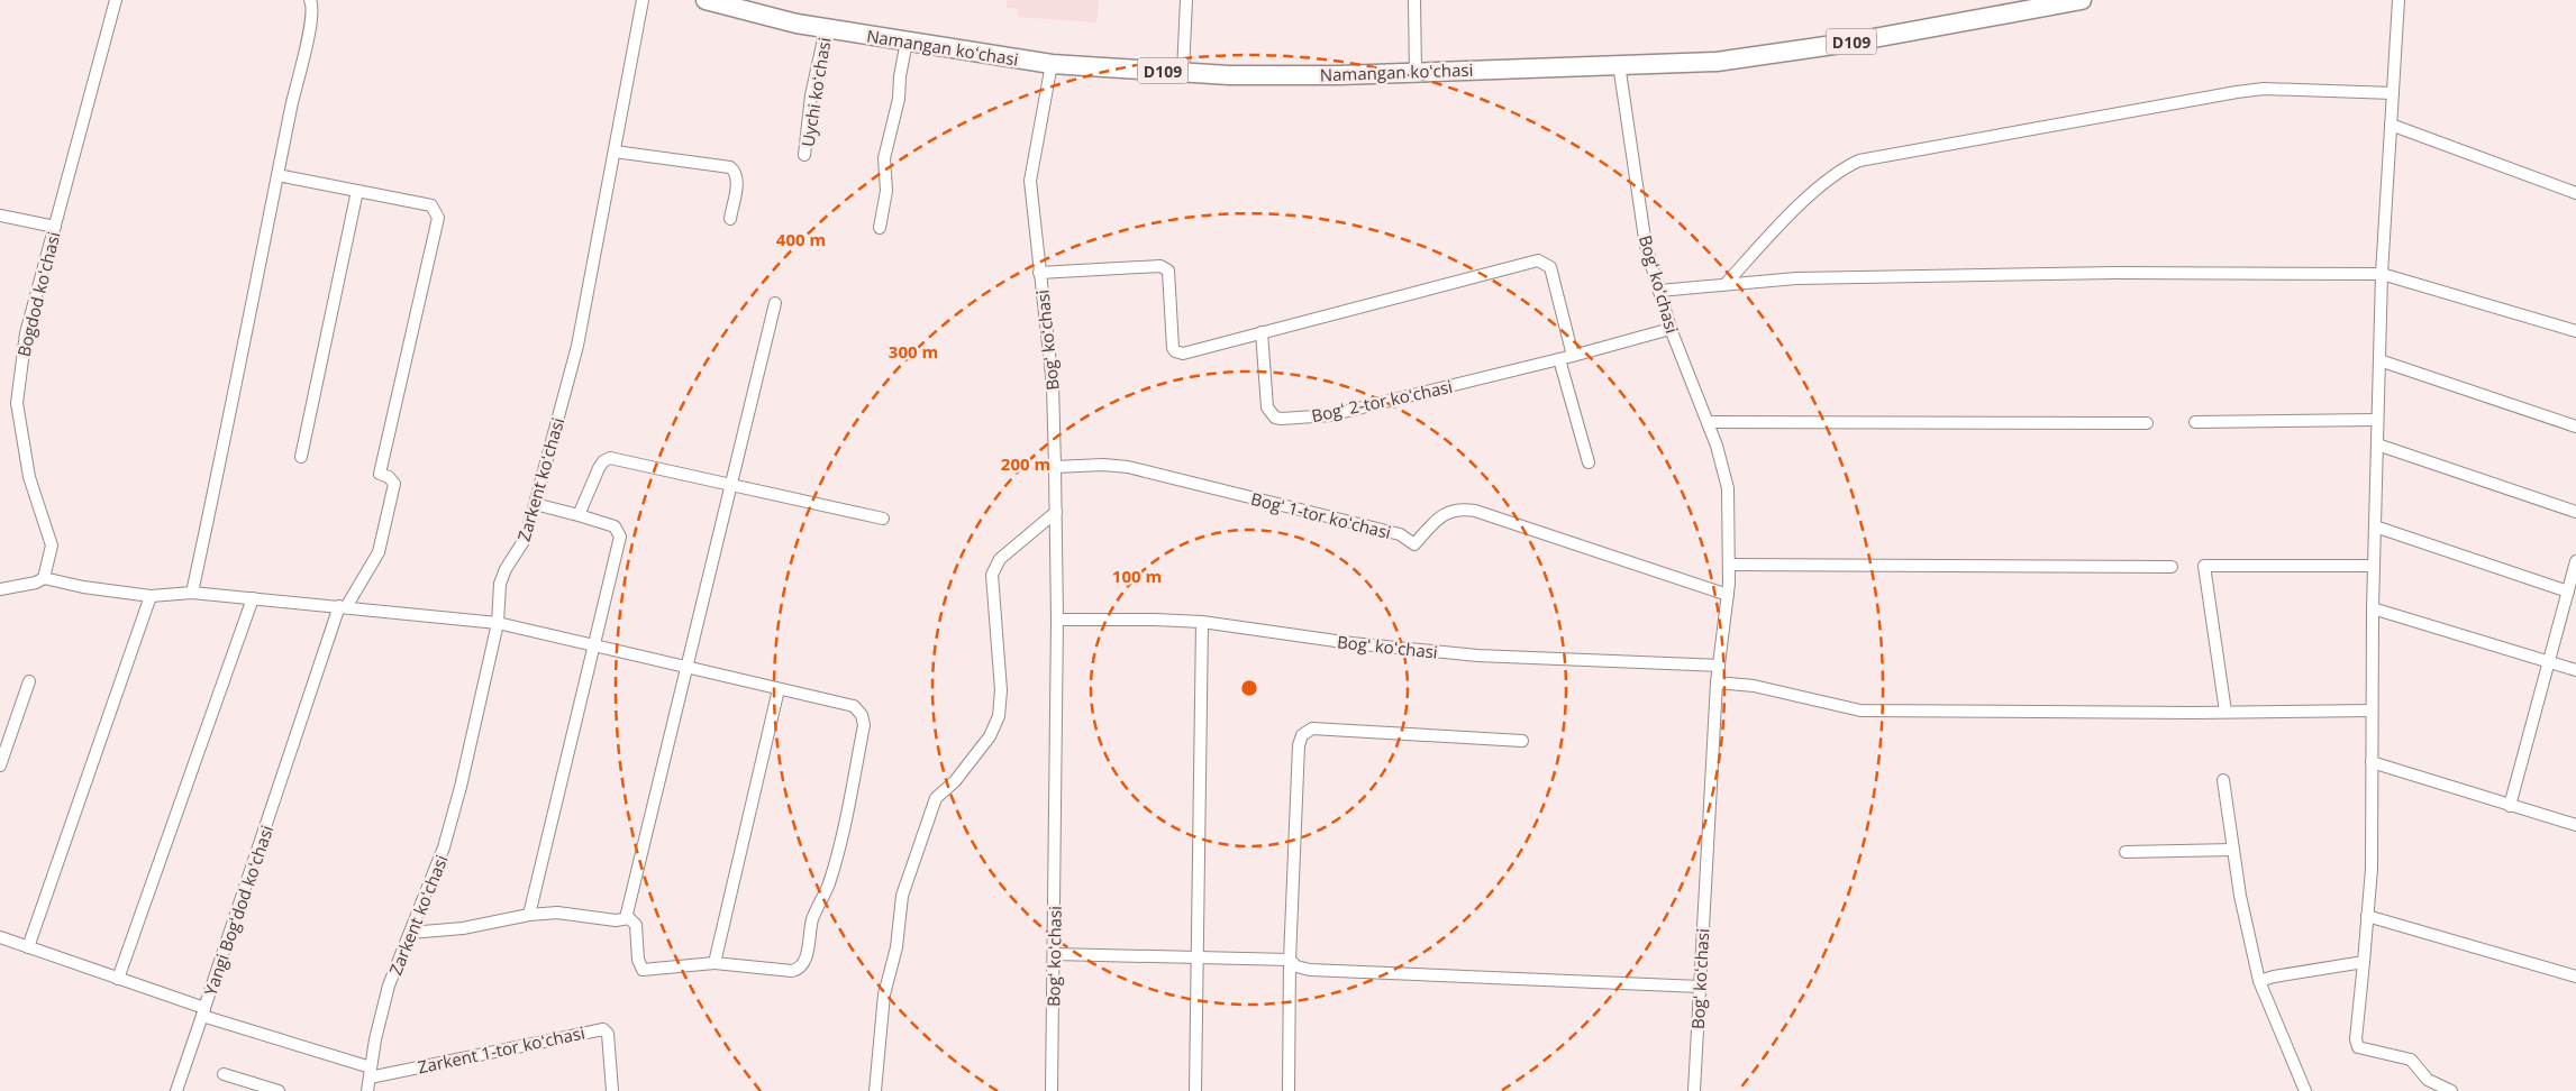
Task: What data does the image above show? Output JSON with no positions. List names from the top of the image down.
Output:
{
  "streets": {
    "main road": ["D109", "Namangan koʻchasi"],
    "street": [
      "Uychi koʻchasi",
      "Bogʻ koʻchasi",
      "Bogdod koʻchasi",
      "Bogʻ 2-tor koʻchasi",
      "Zarkent koʻchasi",
      "Bogʻ 1-tor koʻchasi",
      "Yangi Bogʻdod koʻchasi",
      "Zarkent 1-tor koʻchasi"
    ]
  },
  "crossings": [
    ["Namangan koʻchasi", "Uychi koʻchasi"],
    ["Namangan koʻchasi", "Bogʻ koʻchasi"],
    ["Bogʻ koʻchasi", "Bogʻ 2-tor koʻchasi"],
    ["Bogʻ koʻchasi", "Bogʻ 1-tor koʻchasi"],
    ["Zarkent koʻchasi", "Zarkent 1-tor koʻchasi"]
  ],
  "rings": [
    "400 m",
    "300 m",
    "200 m",
    "100 m"
  ]
}
